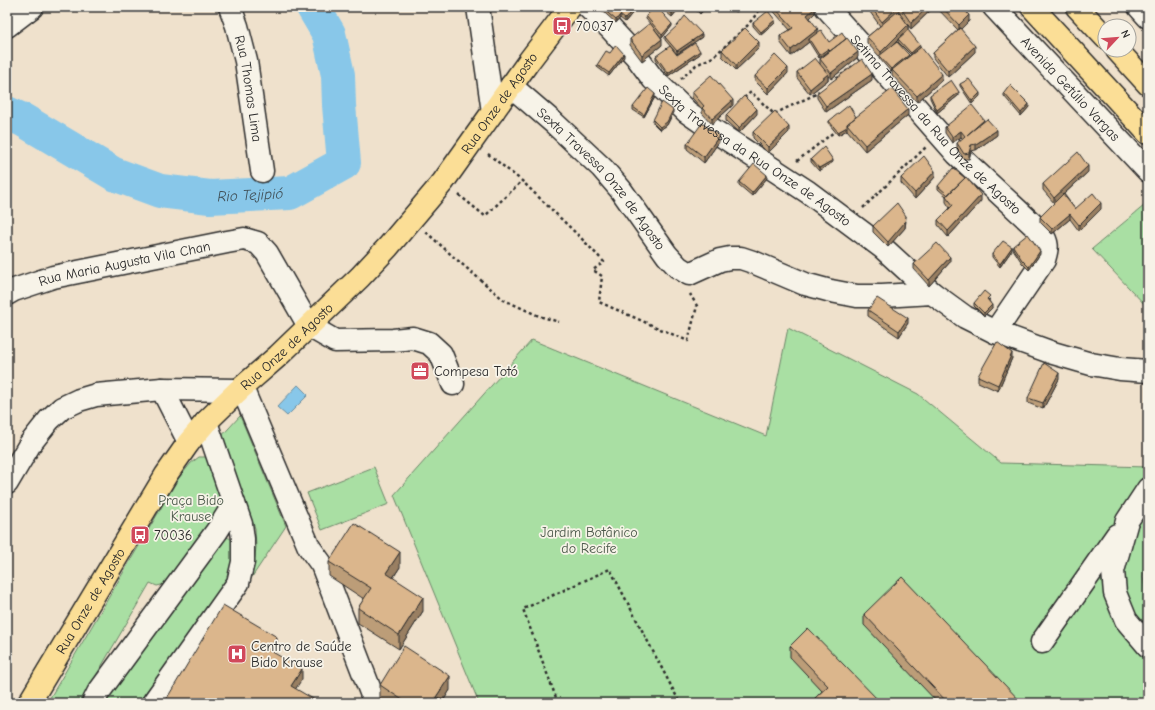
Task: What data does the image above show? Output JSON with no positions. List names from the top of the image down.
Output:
{
  "streets": {
    "main road": ["Rua Onze de Agosto"],
    "street": [
      "Rua Thomas Lima",
      "Avenida Getúlio Vargas",
      "Setima Travessa da Rua Onze de Agosto",
      "Sexta Travessa da Rua Onze de Agosto",
      "Sexta Travessa Onze de Agosto",
      "Rua Maria Augusta Vila Chan"
    ]
  },
  "crossings": [
    ["Rua Onze de Agosto", "Sexta Travessa Onze de Agosto"],
    ["Rua Onze de Agosto", "Rua Maria Augusta Vila Chan"],
    ["Setima Travessa da Rua Onze de Agosto", "Sexta Travessa da Rua Onze de Agosto"]
  ],
  "water": ["Rio Tejipió"],
  "parks": ["Praça Bido Krause", "Jardim Botânico do Recife"],
  "places": {
    "bus stop": ["70037", "70036"],
    "office": ["Compesa Totó"],
    "hospital": ["Centro de Saúde Bido Krause"]
  },
  "north": "top right"
}
